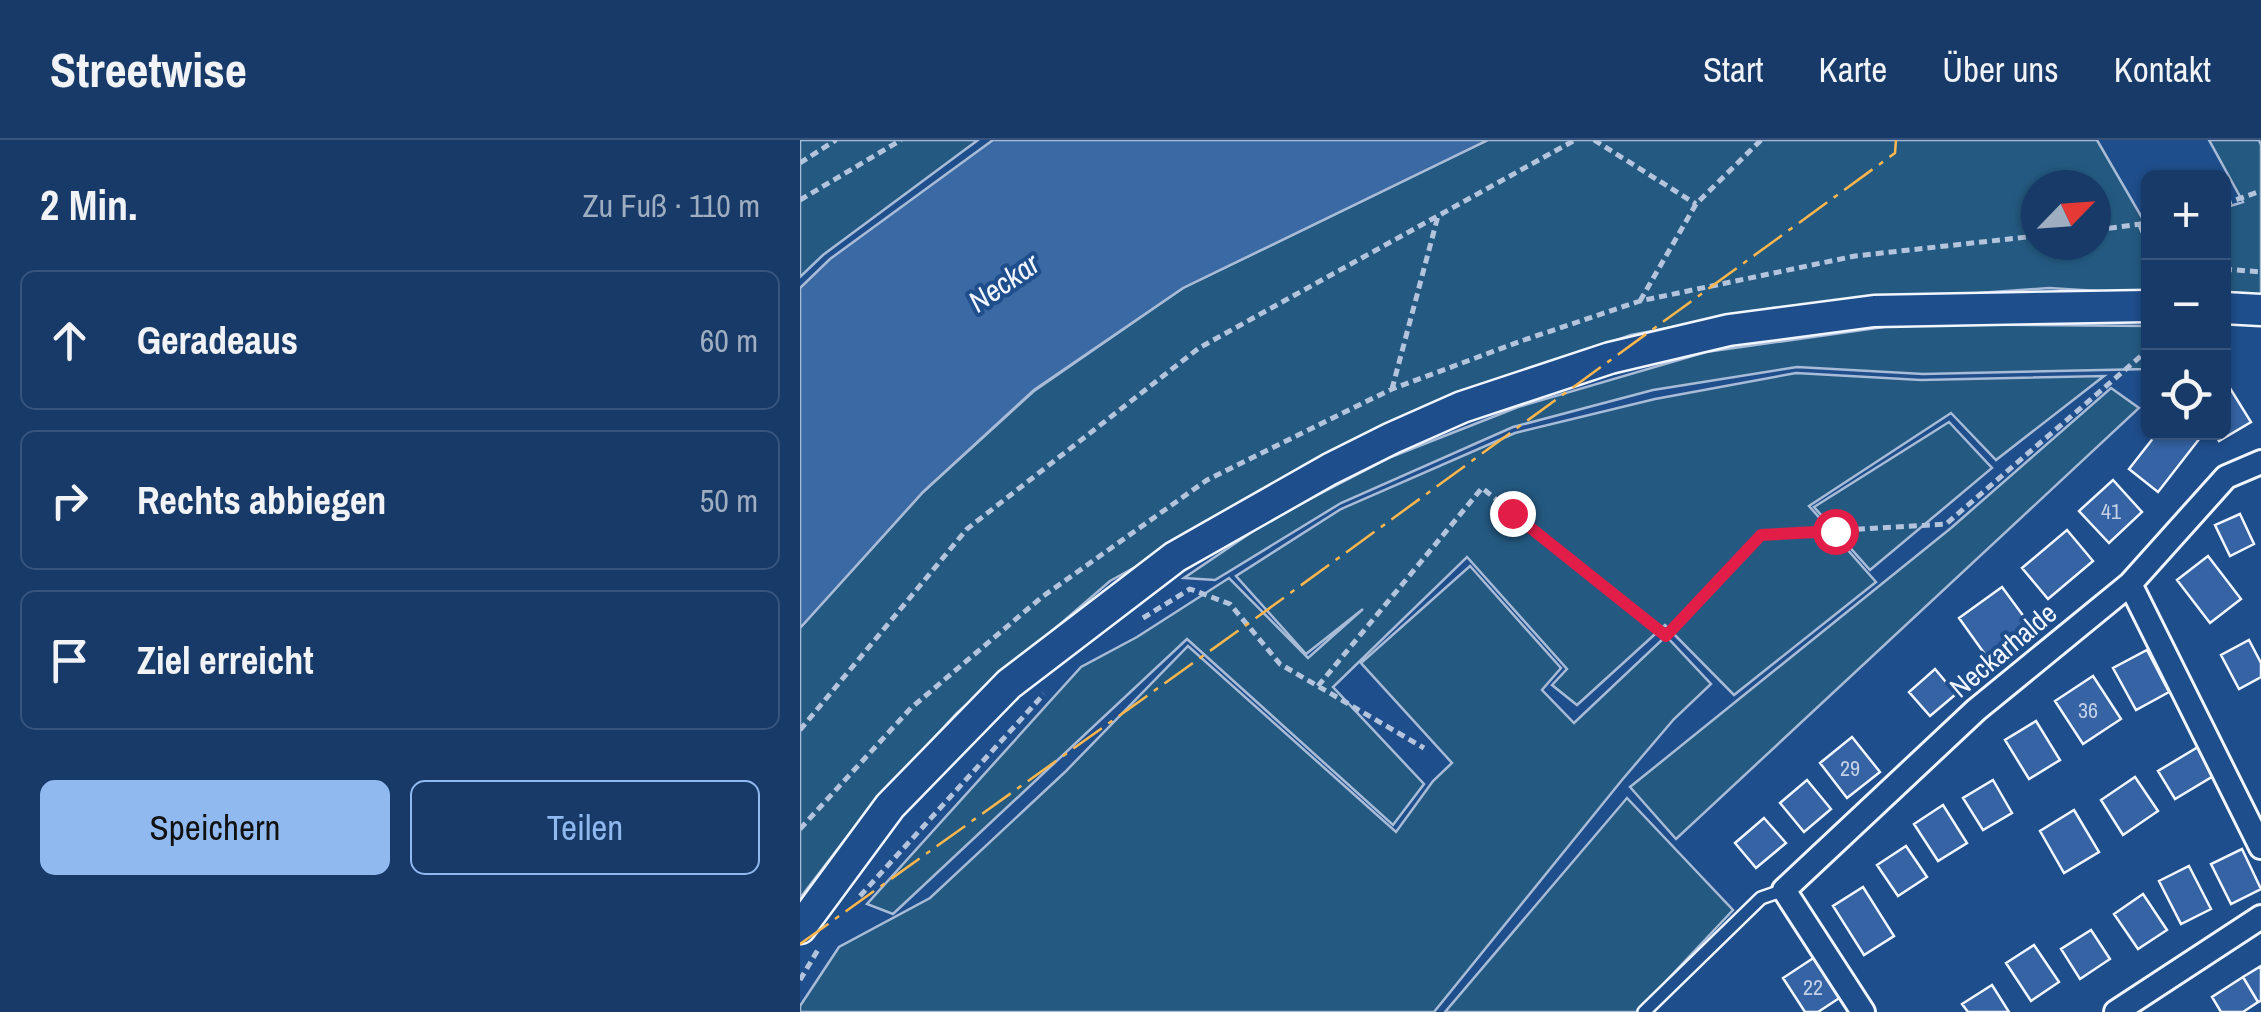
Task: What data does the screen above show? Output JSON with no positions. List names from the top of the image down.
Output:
{
  "streets": {
    "street": ["Neckarhalde"]
  },
  "water": ["Neckar"],
  "house_numbers": [
    "41",
    "36",
    "29",
    "22"
  ],
  "north": "top right",
  "page": {
    "header": "Streetwise",
    "nav": [
      "Start",
      "Karte",
      "Über uns",
      "Kontakt"
    ],
    "heading": ["2 Min.", "Zu Fuß · 110 m"],
    "map_buttons": ["+", "−"],
    "list": [
      ["Geradeaus", "60 m"],
      ["Rechts abbiegen", "50 m"],
      "Ziel erreicht"
    ],
    "buttons": ["Speichern", "Teilen"]
  }
}
